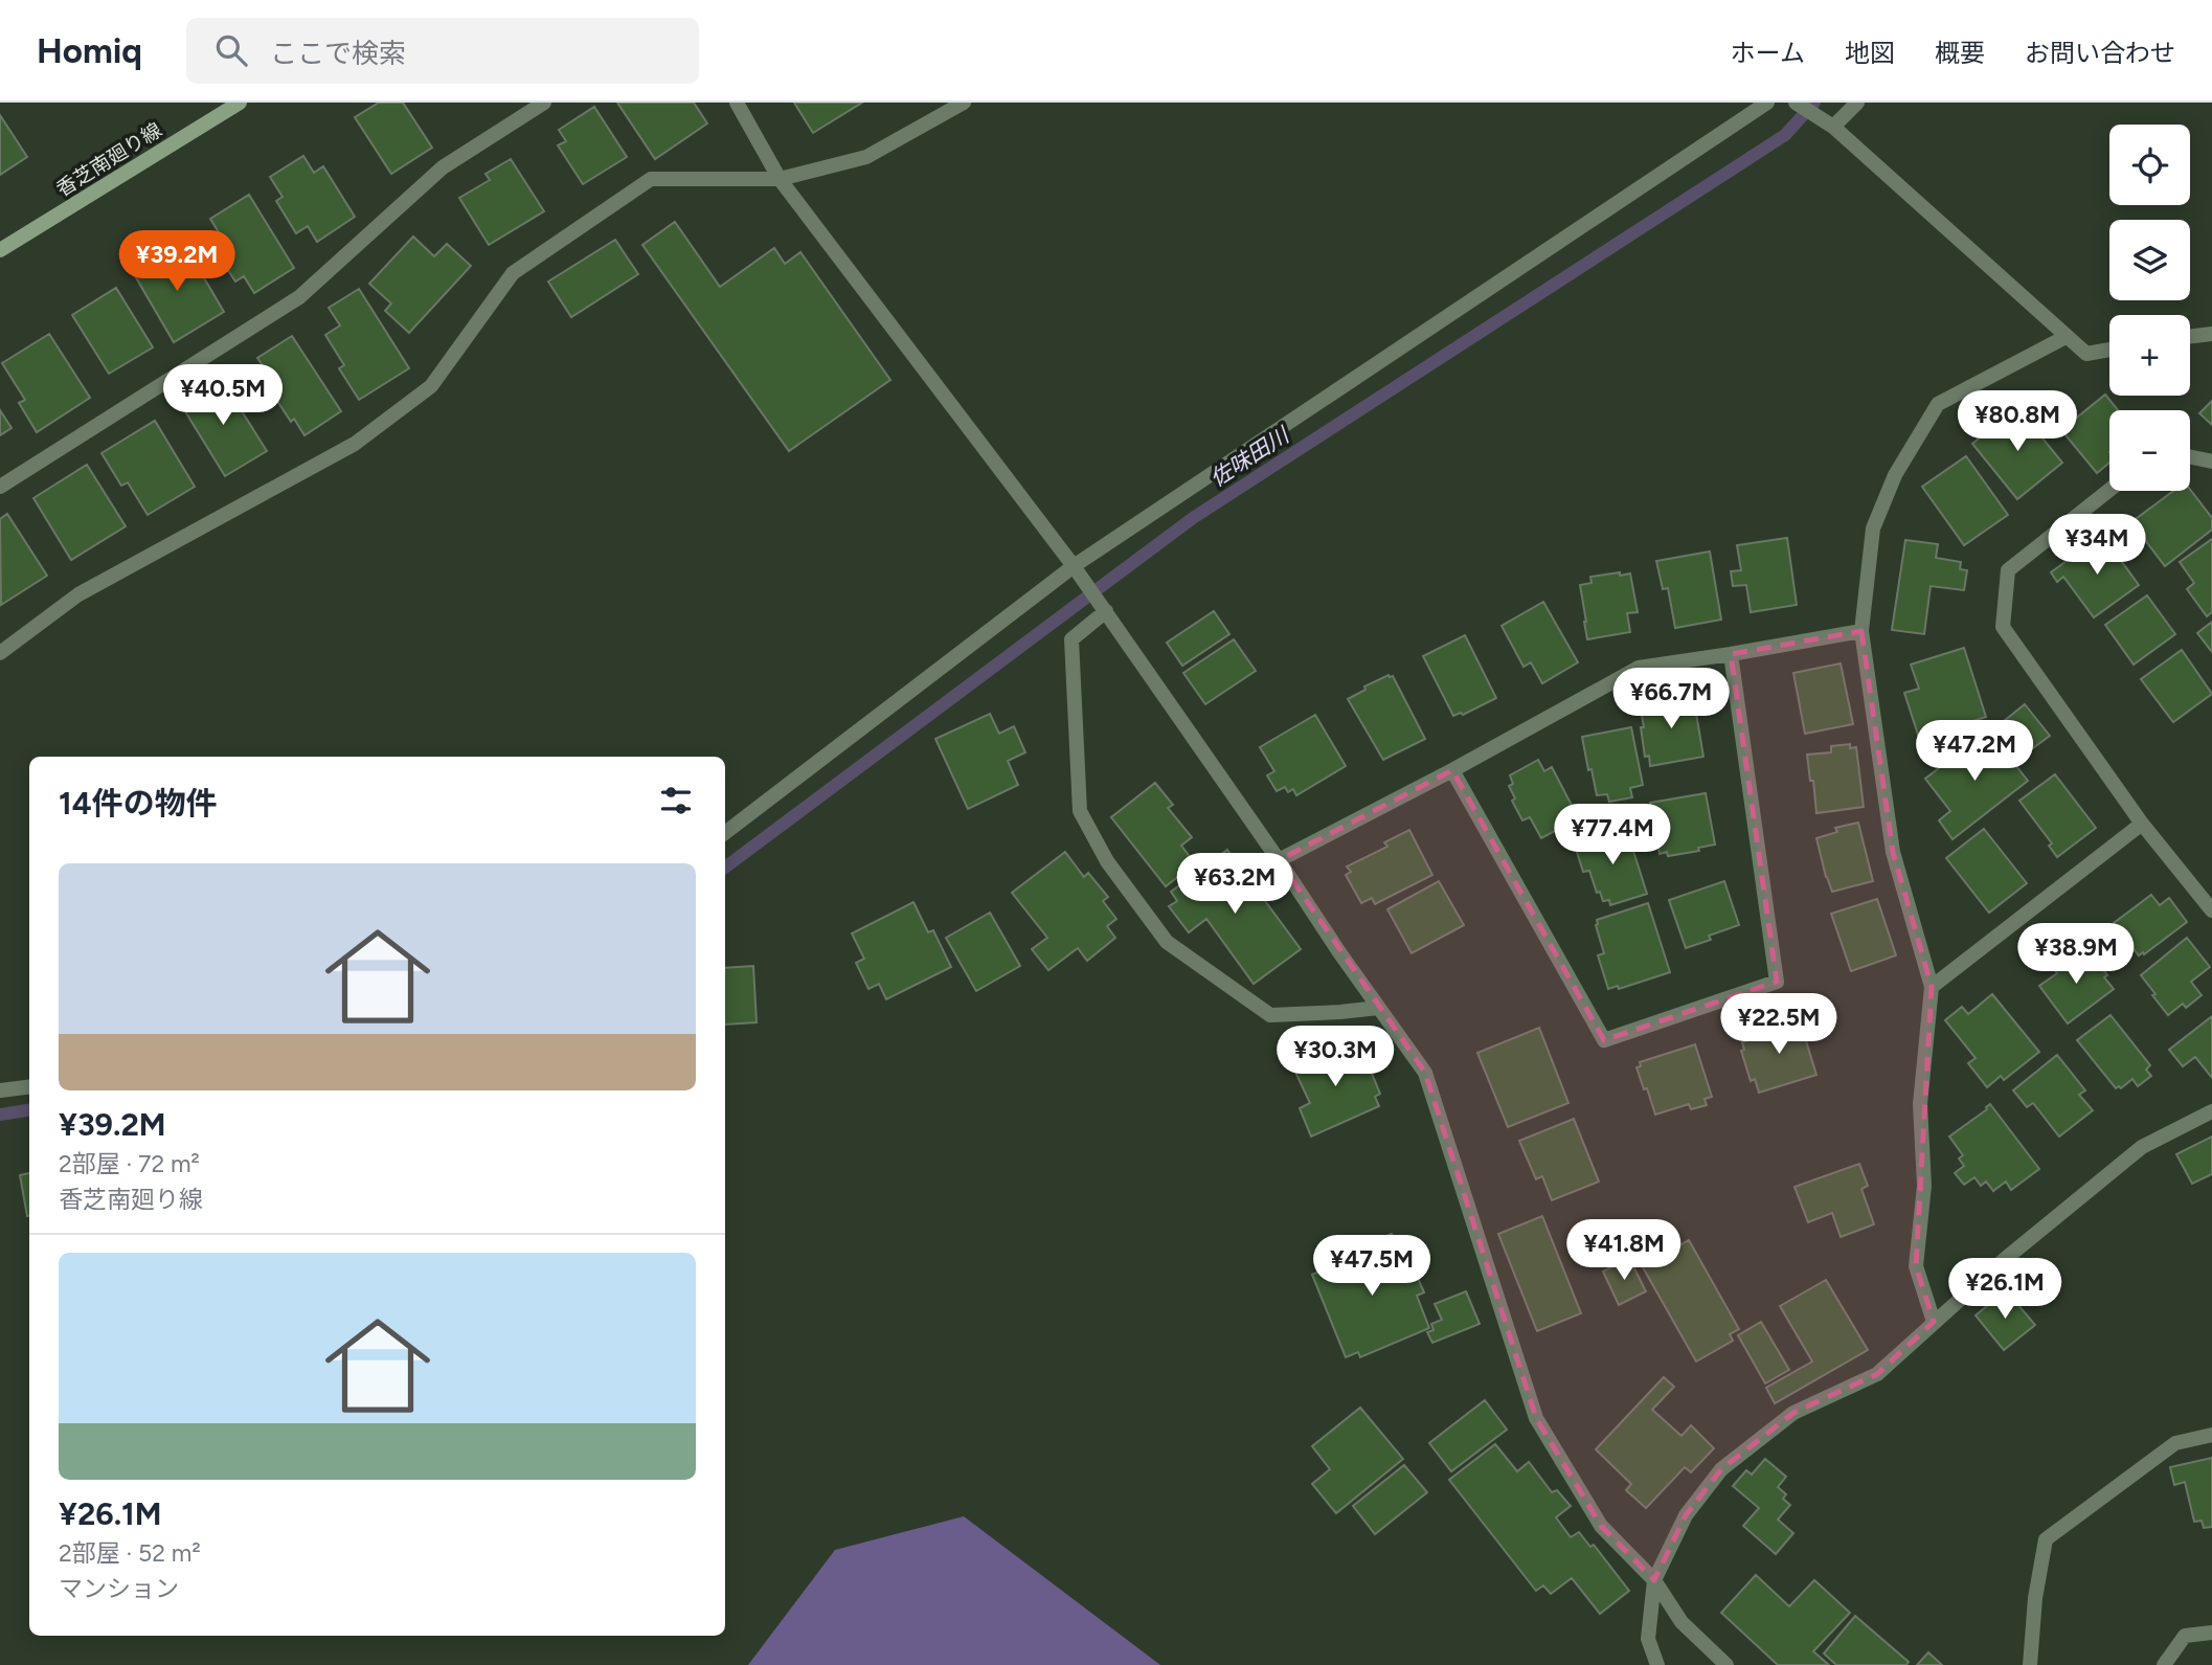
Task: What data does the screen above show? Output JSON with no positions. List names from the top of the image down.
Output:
{
  "streets": {
    "street": ["香芝南廻り線"]
  },
  "water": ["佐味田川"],
  "page": {
    "header": "Homiq",
    "search": "ここで検索",
    "nav": [
      "ホーム",
      "地図",
      "概要",
      "お問い合わせ"
    ],
    "map_buttons": ["+", "−"],
    "price": [
      "¥39.2M",
      "¥40.5M",
      "¥80.8M",
      "¥34M",
      "¥66.7M",
      "¥47.2M",
      "¥77.4M",
      "¥63.2M",
      "¥38.9M",
      "¥22.5M",
      "¥30.3M",
      "¥41.8M",
      "¥47.5M",
      "¥26.1M"
    ],
    "heading": "14件の物件",
    "list": [
      {
        "name": "¥39.2M",
        "note": "2部屋 · 72 m² · 香芝南廻り線"
      },
      {
        "name": "¥26.1M",
        "note": "2部屋 · 52 m² · マンション"
      }
    ]
  }
}
